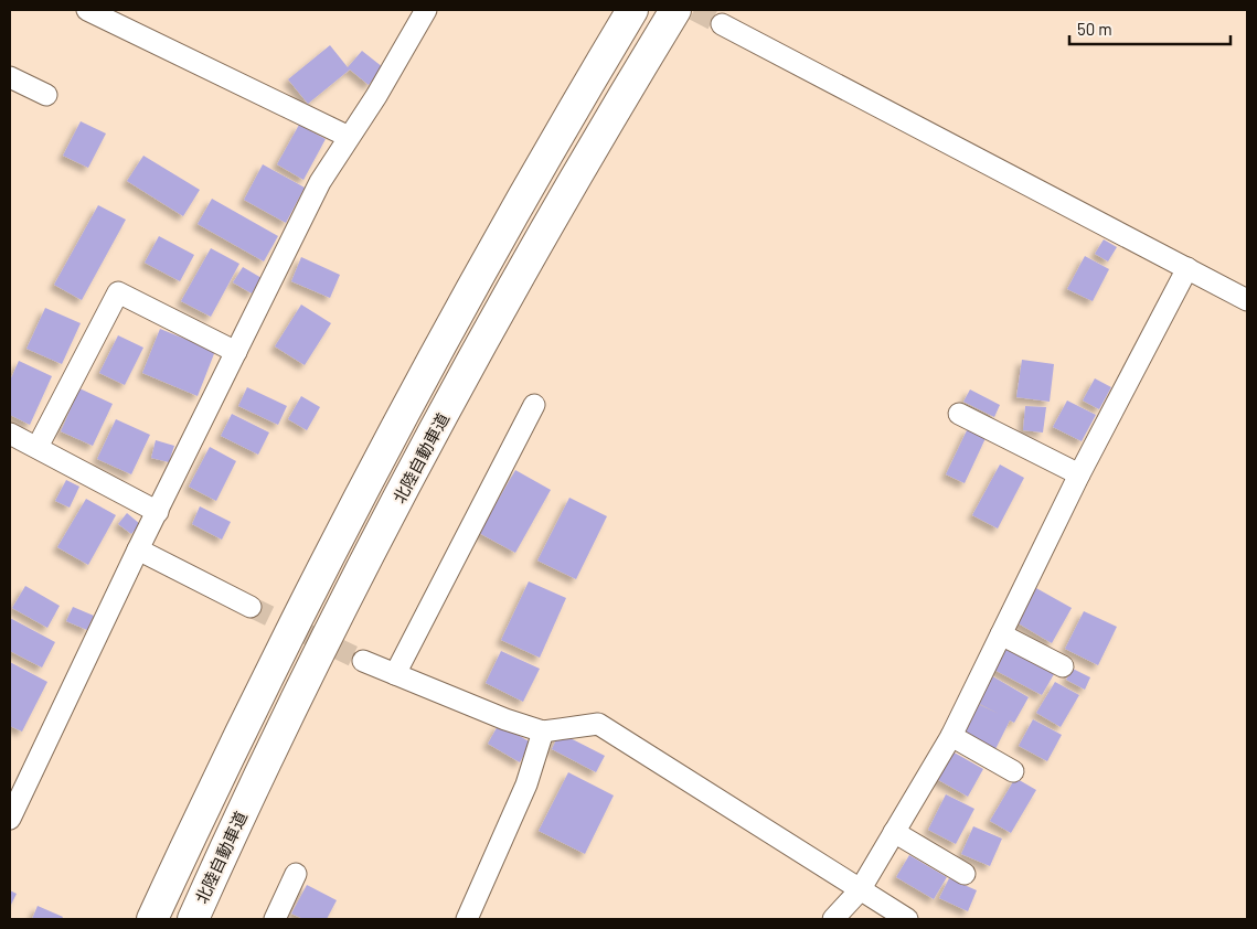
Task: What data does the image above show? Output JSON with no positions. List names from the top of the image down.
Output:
{
  "streets": {
    "highway": ["北陸自動車道"]
  },
  "scale_bar": "50 m"
}
